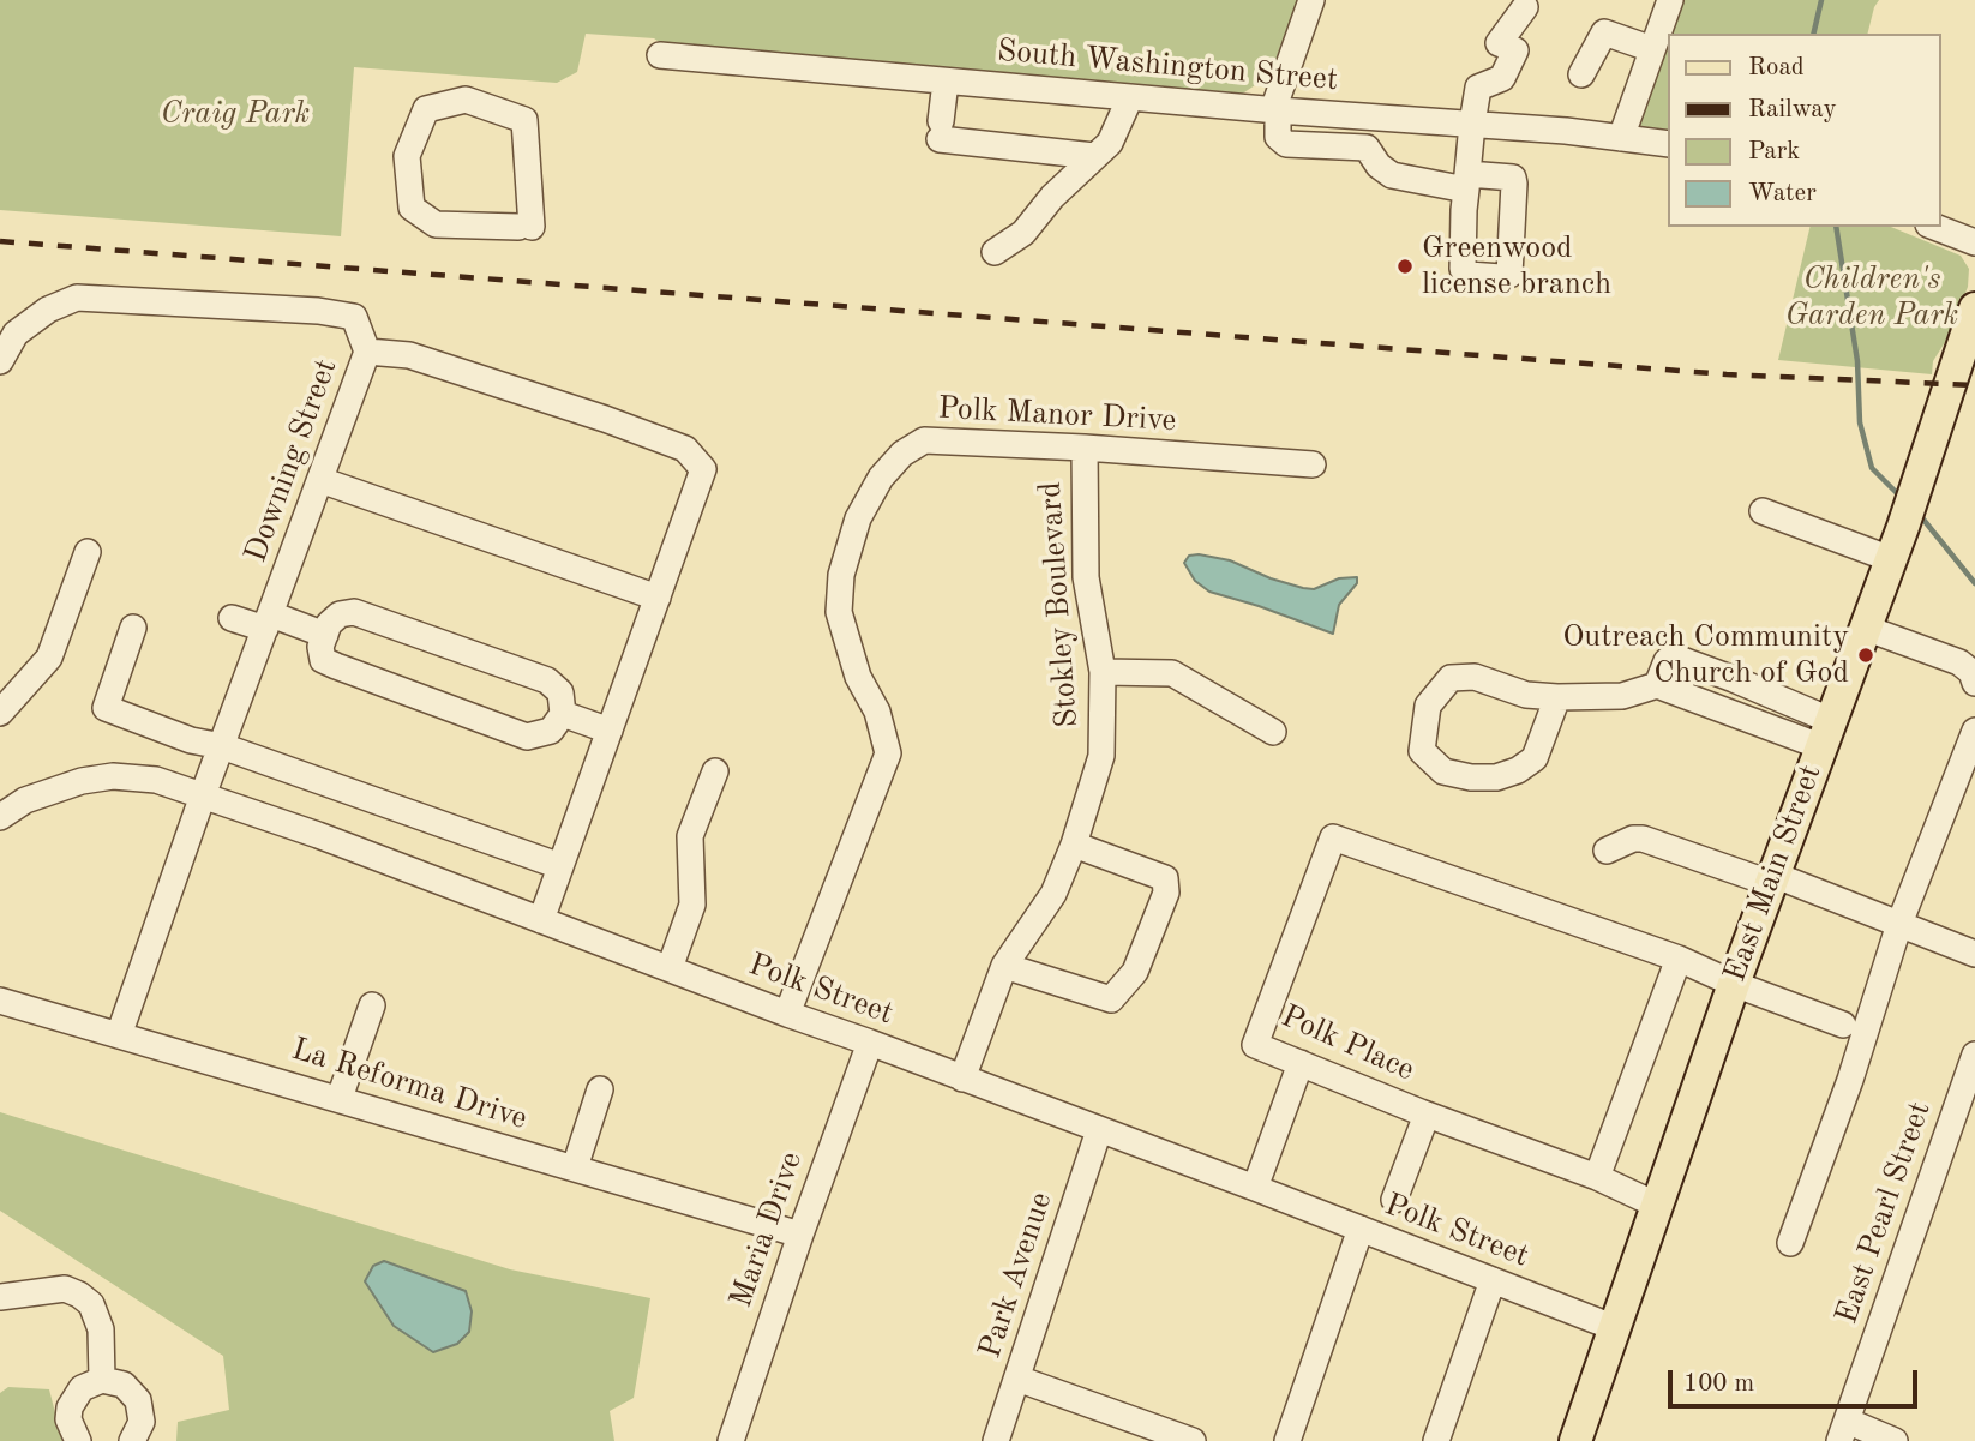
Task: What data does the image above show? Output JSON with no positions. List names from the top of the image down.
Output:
{
  "streets": {
    "main road": ["East Main Street"],
    "street": [
      "South Washington Street",
      "Polk Manor Drive",
      "Downing Street",
      "Stokley Boulevard",
      "Polk Street",
      "Polk Place",
      "La Reforma Drive",
      "East Pearl Street",
      "Maria Drive",
      "Park Avenue"
    ]
  },
  "crossings": [
    ["Polk Manor Drive", "Stokley Boulevard"],
    ["Polk Manor Drive", "Polk Street"],
    ["Downing Street", "Polk Street"],
    ["Downing Street", "La Reforma Drive"],
    ["Stokley Boulevard", "Polk Street"],
    ["East Main Street", "Polk Street"],
    ["East Main Street", "Polk Place"],
    ["Polk Street", "Maria Drive"],
    ["Polk Street", "Park Avenue"],
    ["La Reforma Drive", "Maria Drive"]
  ],
  "parks": ["Craig Park", "Children's Garden Park"],
  "places": ["Greenwood license branch", "Outreach Community Church of God"],
  "legend": [
    "Road",
    "Railway",
    "Park",
    "Water"
  ],
  "scale_bar": "100 m"
}
